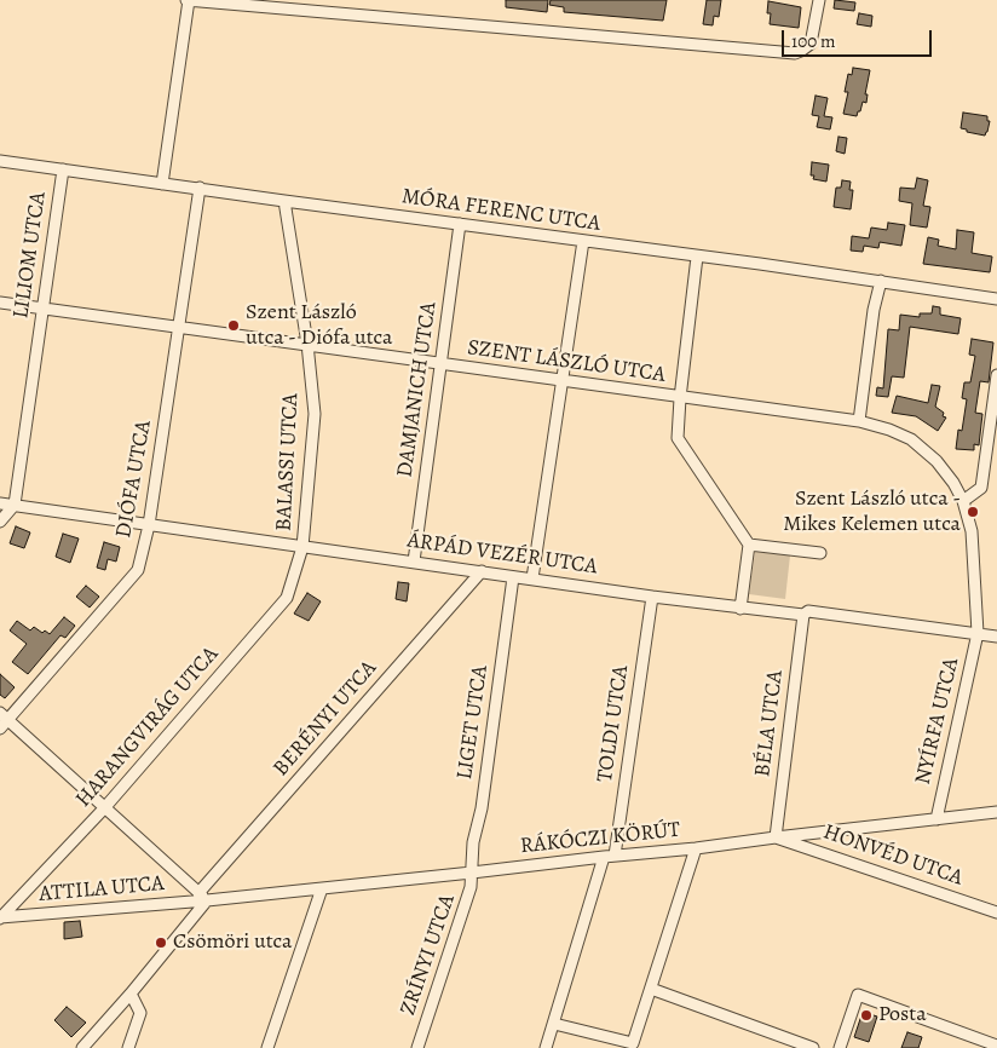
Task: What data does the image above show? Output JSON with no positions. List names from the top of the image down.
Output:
{
  "streets": {
    "street": [
      "MÓRA FERENC UTCA",
      "LILIOM UTCA",
      "SZENT LÁSZLÓ UTCA",
      "DAMJANICH UTCA",
      "BALASSI UTCA",
      "DIÓFA UTCA",
      "ÁRPÁD VEZÉR UTCA",
      "BERÉNYI UTCA",
      "NYÍRFA UTCA",
      "LIGET UTCA",
      "TOLDI UTCA",
      "BÉLA UTCA",
      "HARANGVIRÁG UTCA",
      "RÁKÓCZI KÖRÚT",
      "HONVÉD UTCA",
      "ATTILA UTCA",
      "ZRÍNYI UTCA"
    ]
  },
  "crossings": [
    ["MÓRA FERENC UTCA", "LILIOM UTCA"],
    ["MÓRA FERENC UTCA", "DAMJANICH UTCA"],
    ["MÓRA FERENC UTCA", "BALASSI UTCA"],
    ["MÓRA FERENC UTCA", "DIÓFA UTCA"],
    ["LILIOM UTCA", "SZENT LÁSZLÓ UTCA"],
    ["LILIOM UTCA", "ÁRPÁD VEZÉR UTCA"],
    ["SZENT LÁSZLÓ UTCA", "DAMJANICH UTCA"],
    ["SZENT LÁSZLÓ UTCA", "BALASSI UTCA"],
    ["SZENT LÁSZLÓ UTCA", "DIÓFA UTCA"],
    ["SZENT LÁSZLÓ UTCA", "ÁRPÁD VEZÉR UTCA"],
    ["SZENT LÁSZLÓ UTCA", "NYÍRFA UTCA"],
    ["DAMJANICH UTCA", "ÁRPÁD VEZÉR UTCA"],
    ["BALASSI UTCA", "ÁRPÁD VEZÉR UTCA"],
    ["BALASSI UTCA", "HARANGVIRÁG UTCA"],
    ["DIÓFA UTCA", "ÁRPÁD VEZÉR UTCA"],
    ["ÁRPÁD VEZÉR UTCA", "BERÉNYI UTCA"],
    ["ÁRPÁD VEZÉR UTCA", "NYÍRFA UTCA"],
    ["ÁRPÁD VEZÉR UTCA", "LIGET UTCA"],
    ["ÁRPÁD VEZÉR UTCA", "TOLDI UTCA"],
    ["ÁRPÁD VEZÉR UTCA", "BÉLA UTCA"],
    ["ÁRPÁD VEZÉR UTCA", "HARANGVIRÁG UTCA"],
    ["BERÉNYI UTCA", "RÁKÓCZI KÖRÚT"],
    ["BERÉNYI UTCA", "ATTILA UTCA"],
    ["NYÍRFA UTCA", "RÁKÓCZI KÖRÚT"],
    ["LIGET UTCA", "RÁKÓCZI KÖRÚT"],
    ["LIGET UTCA", "ZRÍNYI UTCA"],
    ["TOLDI UTCA", "RÁKÓCZI KÖRÚT"],
    ["BÉLA UTCA", "RÁKÓCZI KÖRÚT"],
    ["BÉLA UTCA", "HONVÉD UTCA"],
    ["HARANGVIRÁG UTCA", "ATTILA UTCA"],
    ["RÁKÓCZI KÖRÚT", "HONVÉD UTCA"],
    ["RÁKÓCZI KÖRÚT", "ATTILA UTCA"],
    ["RÁKÓCZI KÖRÚT", "ZRÍNYI UTCA"]
  ],
  "places": [
    "Szent László utca - Diófa utca",
    "Szent László utca - Mikes Kelemen utca",
    "Csömöri utca",
    "Posta"
  ],
  "scale_bar": "100 m"
}
